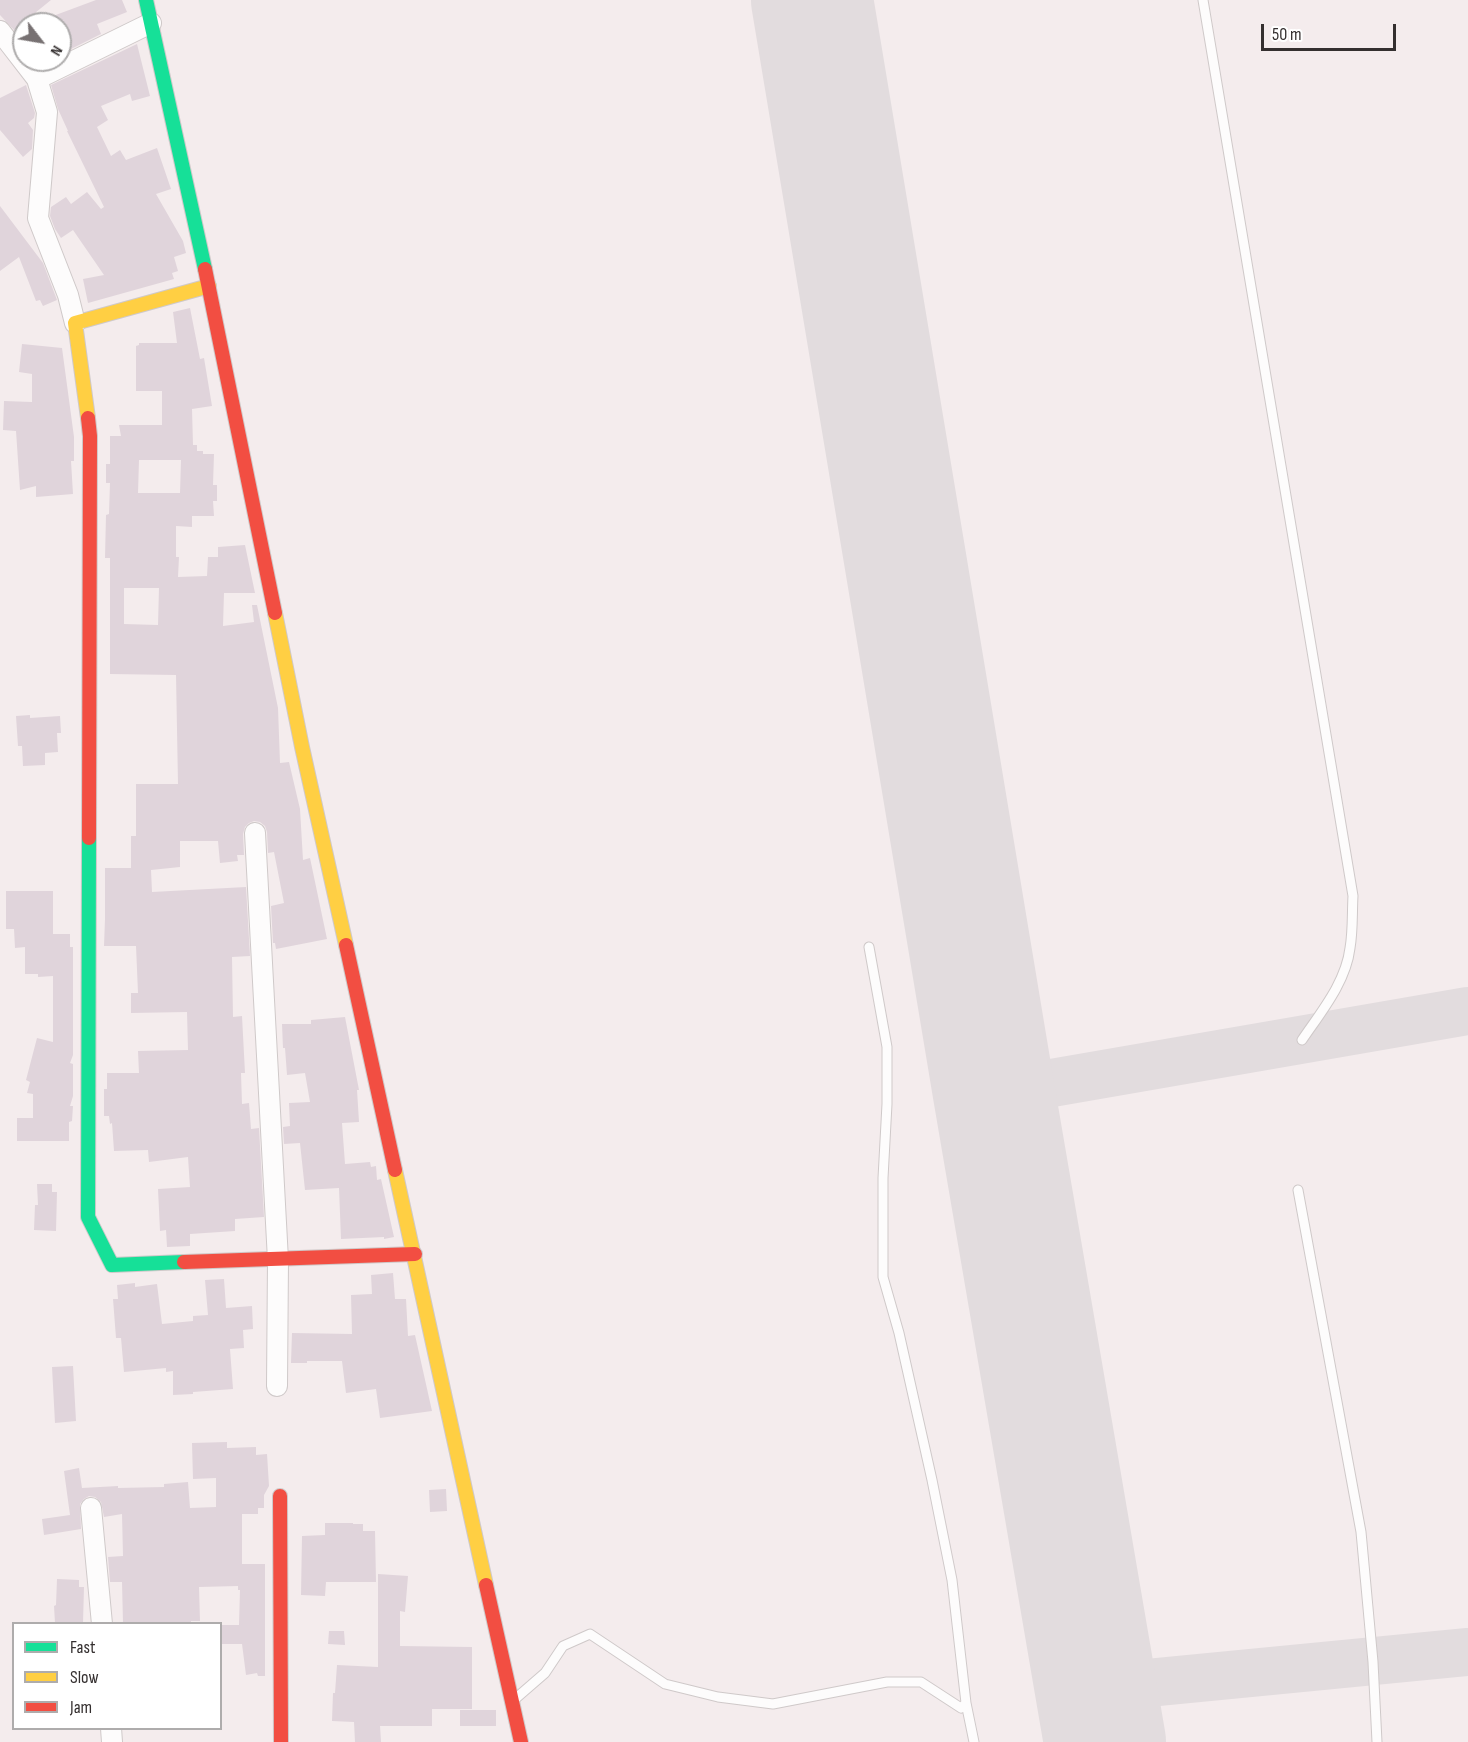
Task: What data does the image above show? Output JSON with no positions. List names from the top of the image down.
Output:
{
  "legend": ["Fast", "Slow", "Jam"],
  "scale_bar": "50 m",
  "north": "bottom right"
}
